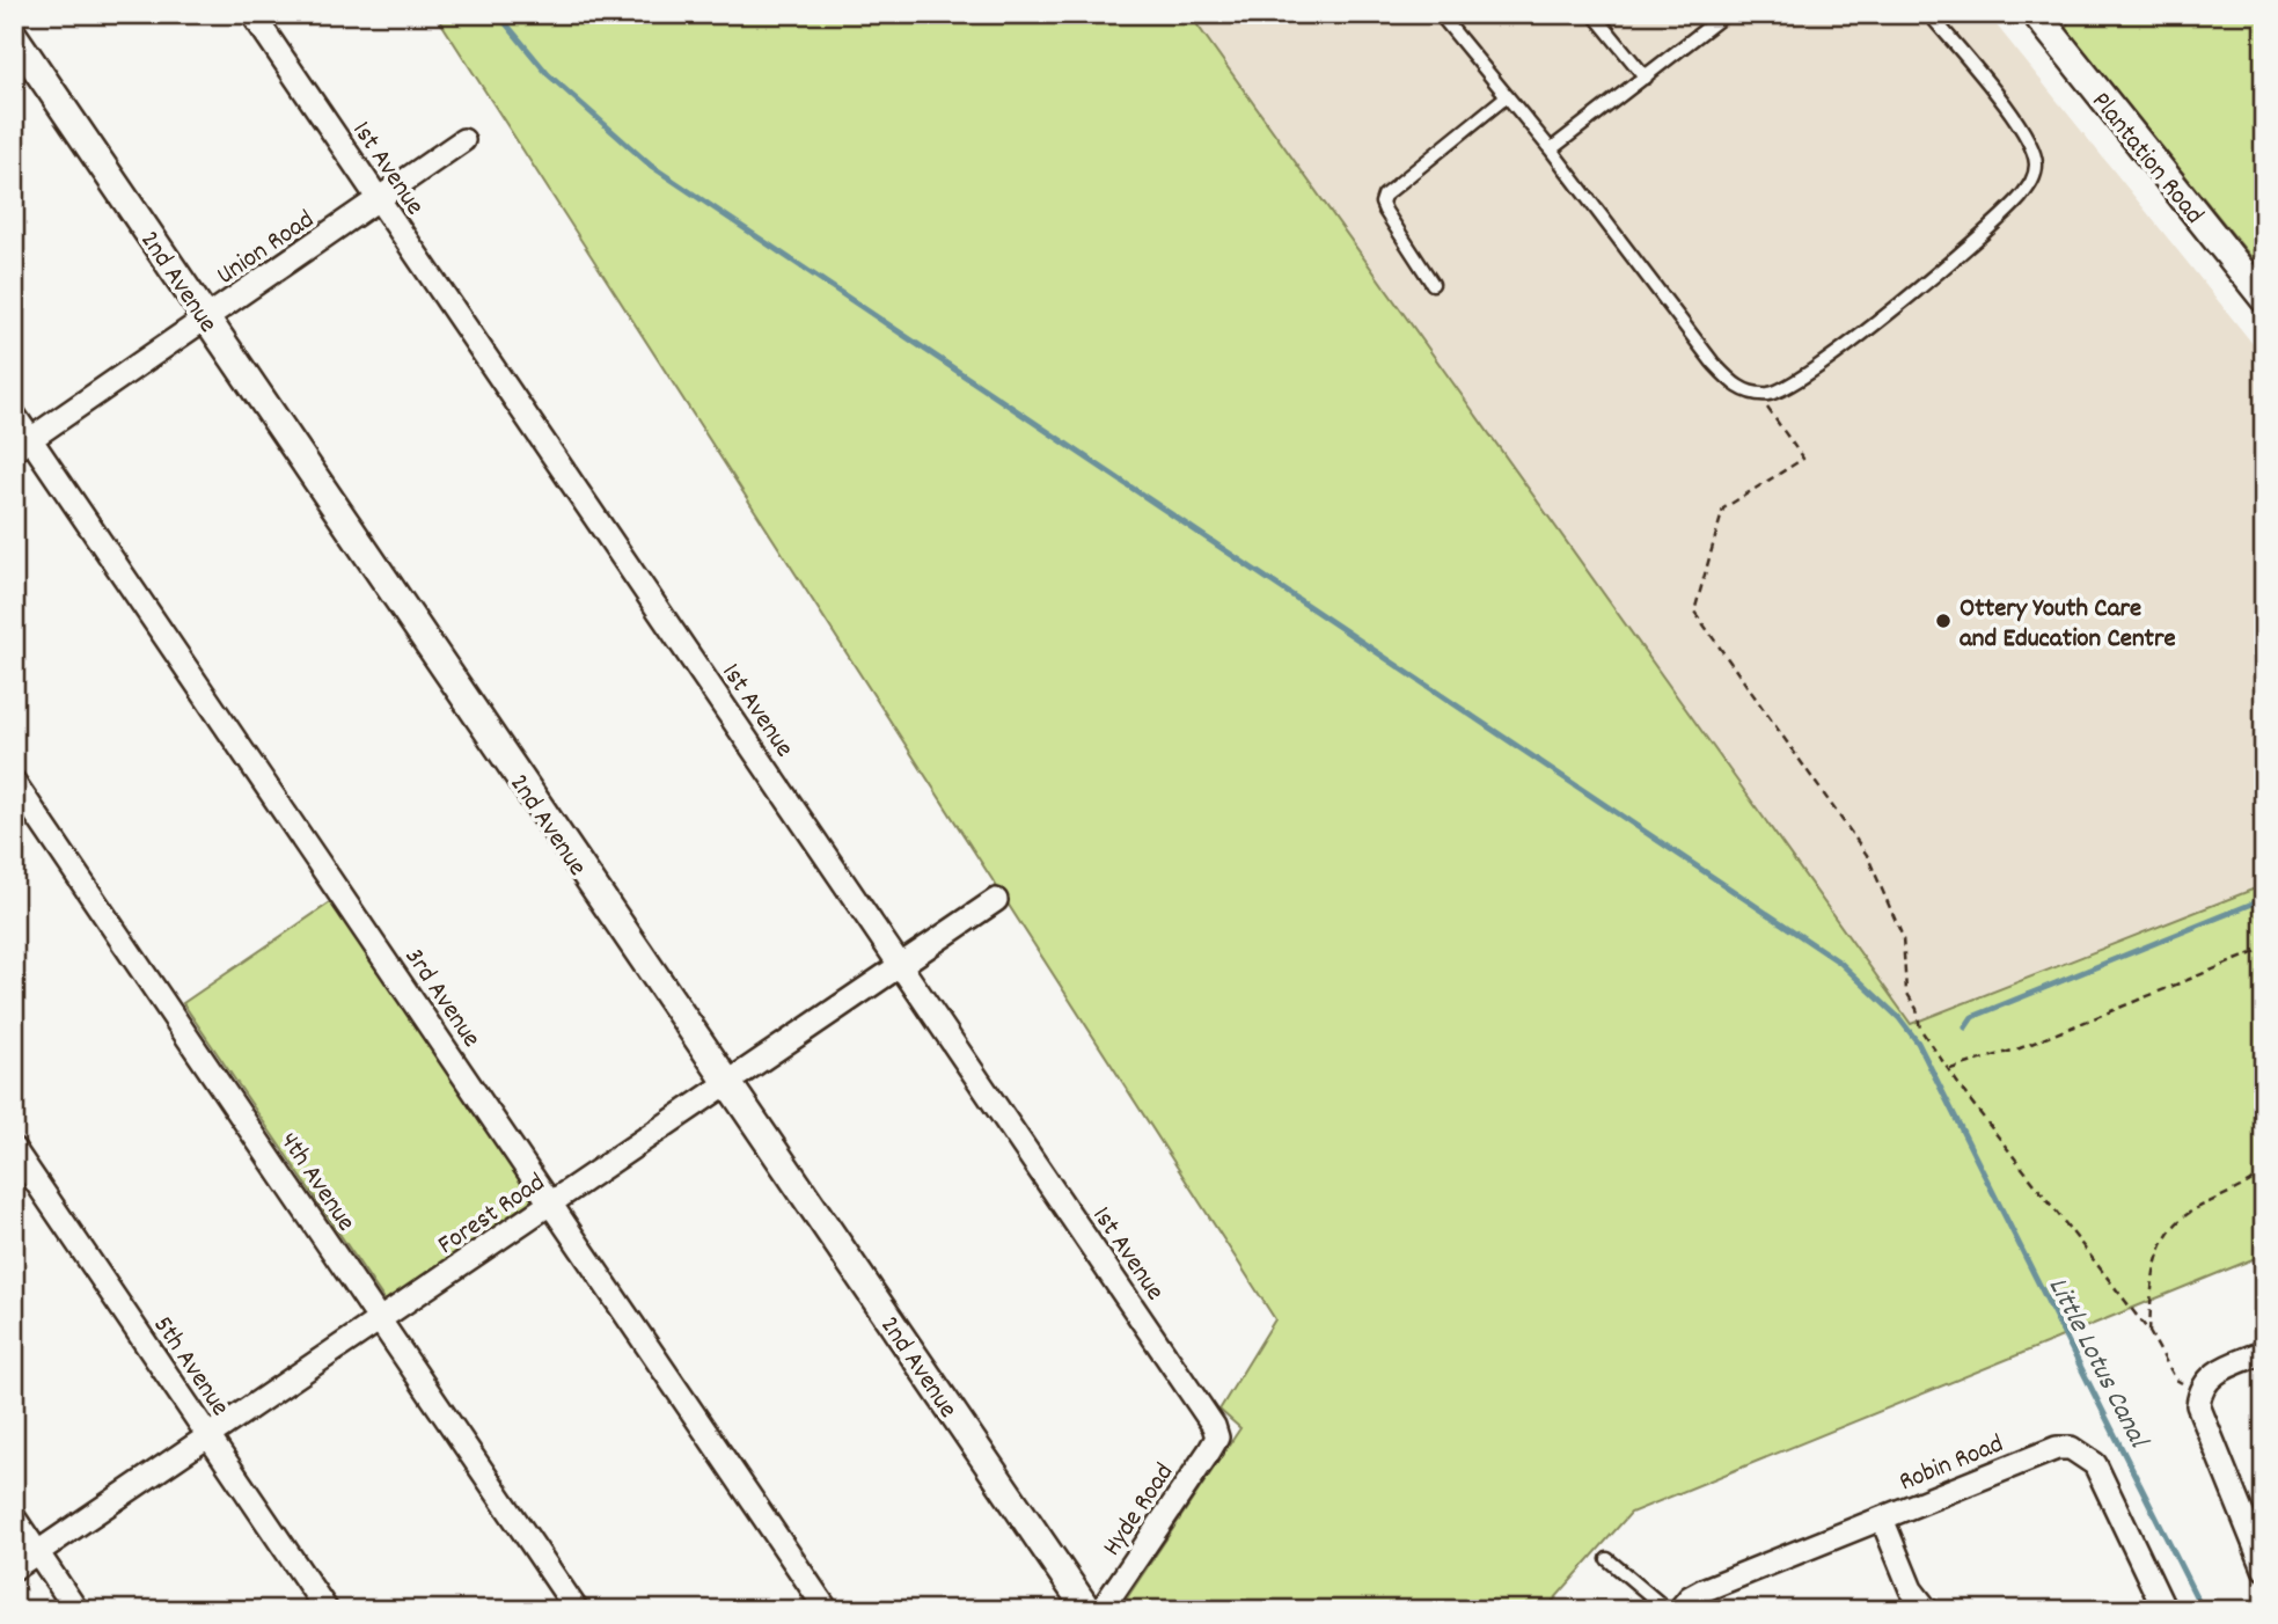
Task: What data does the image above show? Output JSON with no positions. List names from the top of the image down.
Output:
{
  "streets": {
    "street": [
      "Plantation Road",
      "1st Avenue",
      "Union Road",
      "2nd Avenue",
      "3rd Avenue",
      "4th Avenue",
      "Forest Road",
      "5th Avenue",
      "Robin Road",
      "Hyde Road"
    ]
  },
  "crossings": [
    ["1st Avenue", "Union Road"],
    ["1st Avenue", "Forest Road"],
    ["1st Avenue", "Hyde Road"],
    ["Union Road", "2nd Avenue"],
    ["Union Road", "3rd Avenue"],
    ["2nd Avenue", "Forest Road"],
    ["3rd Avenue", "Forest Road"],
    ["4th Avenue", "Forest Road"],
    ["Forest Road", "5th Avenue"]
  ],
  "water": ["Little Lotus Canal"],
  "places": ["Ottery Youth Care and Education Centre"]
}
